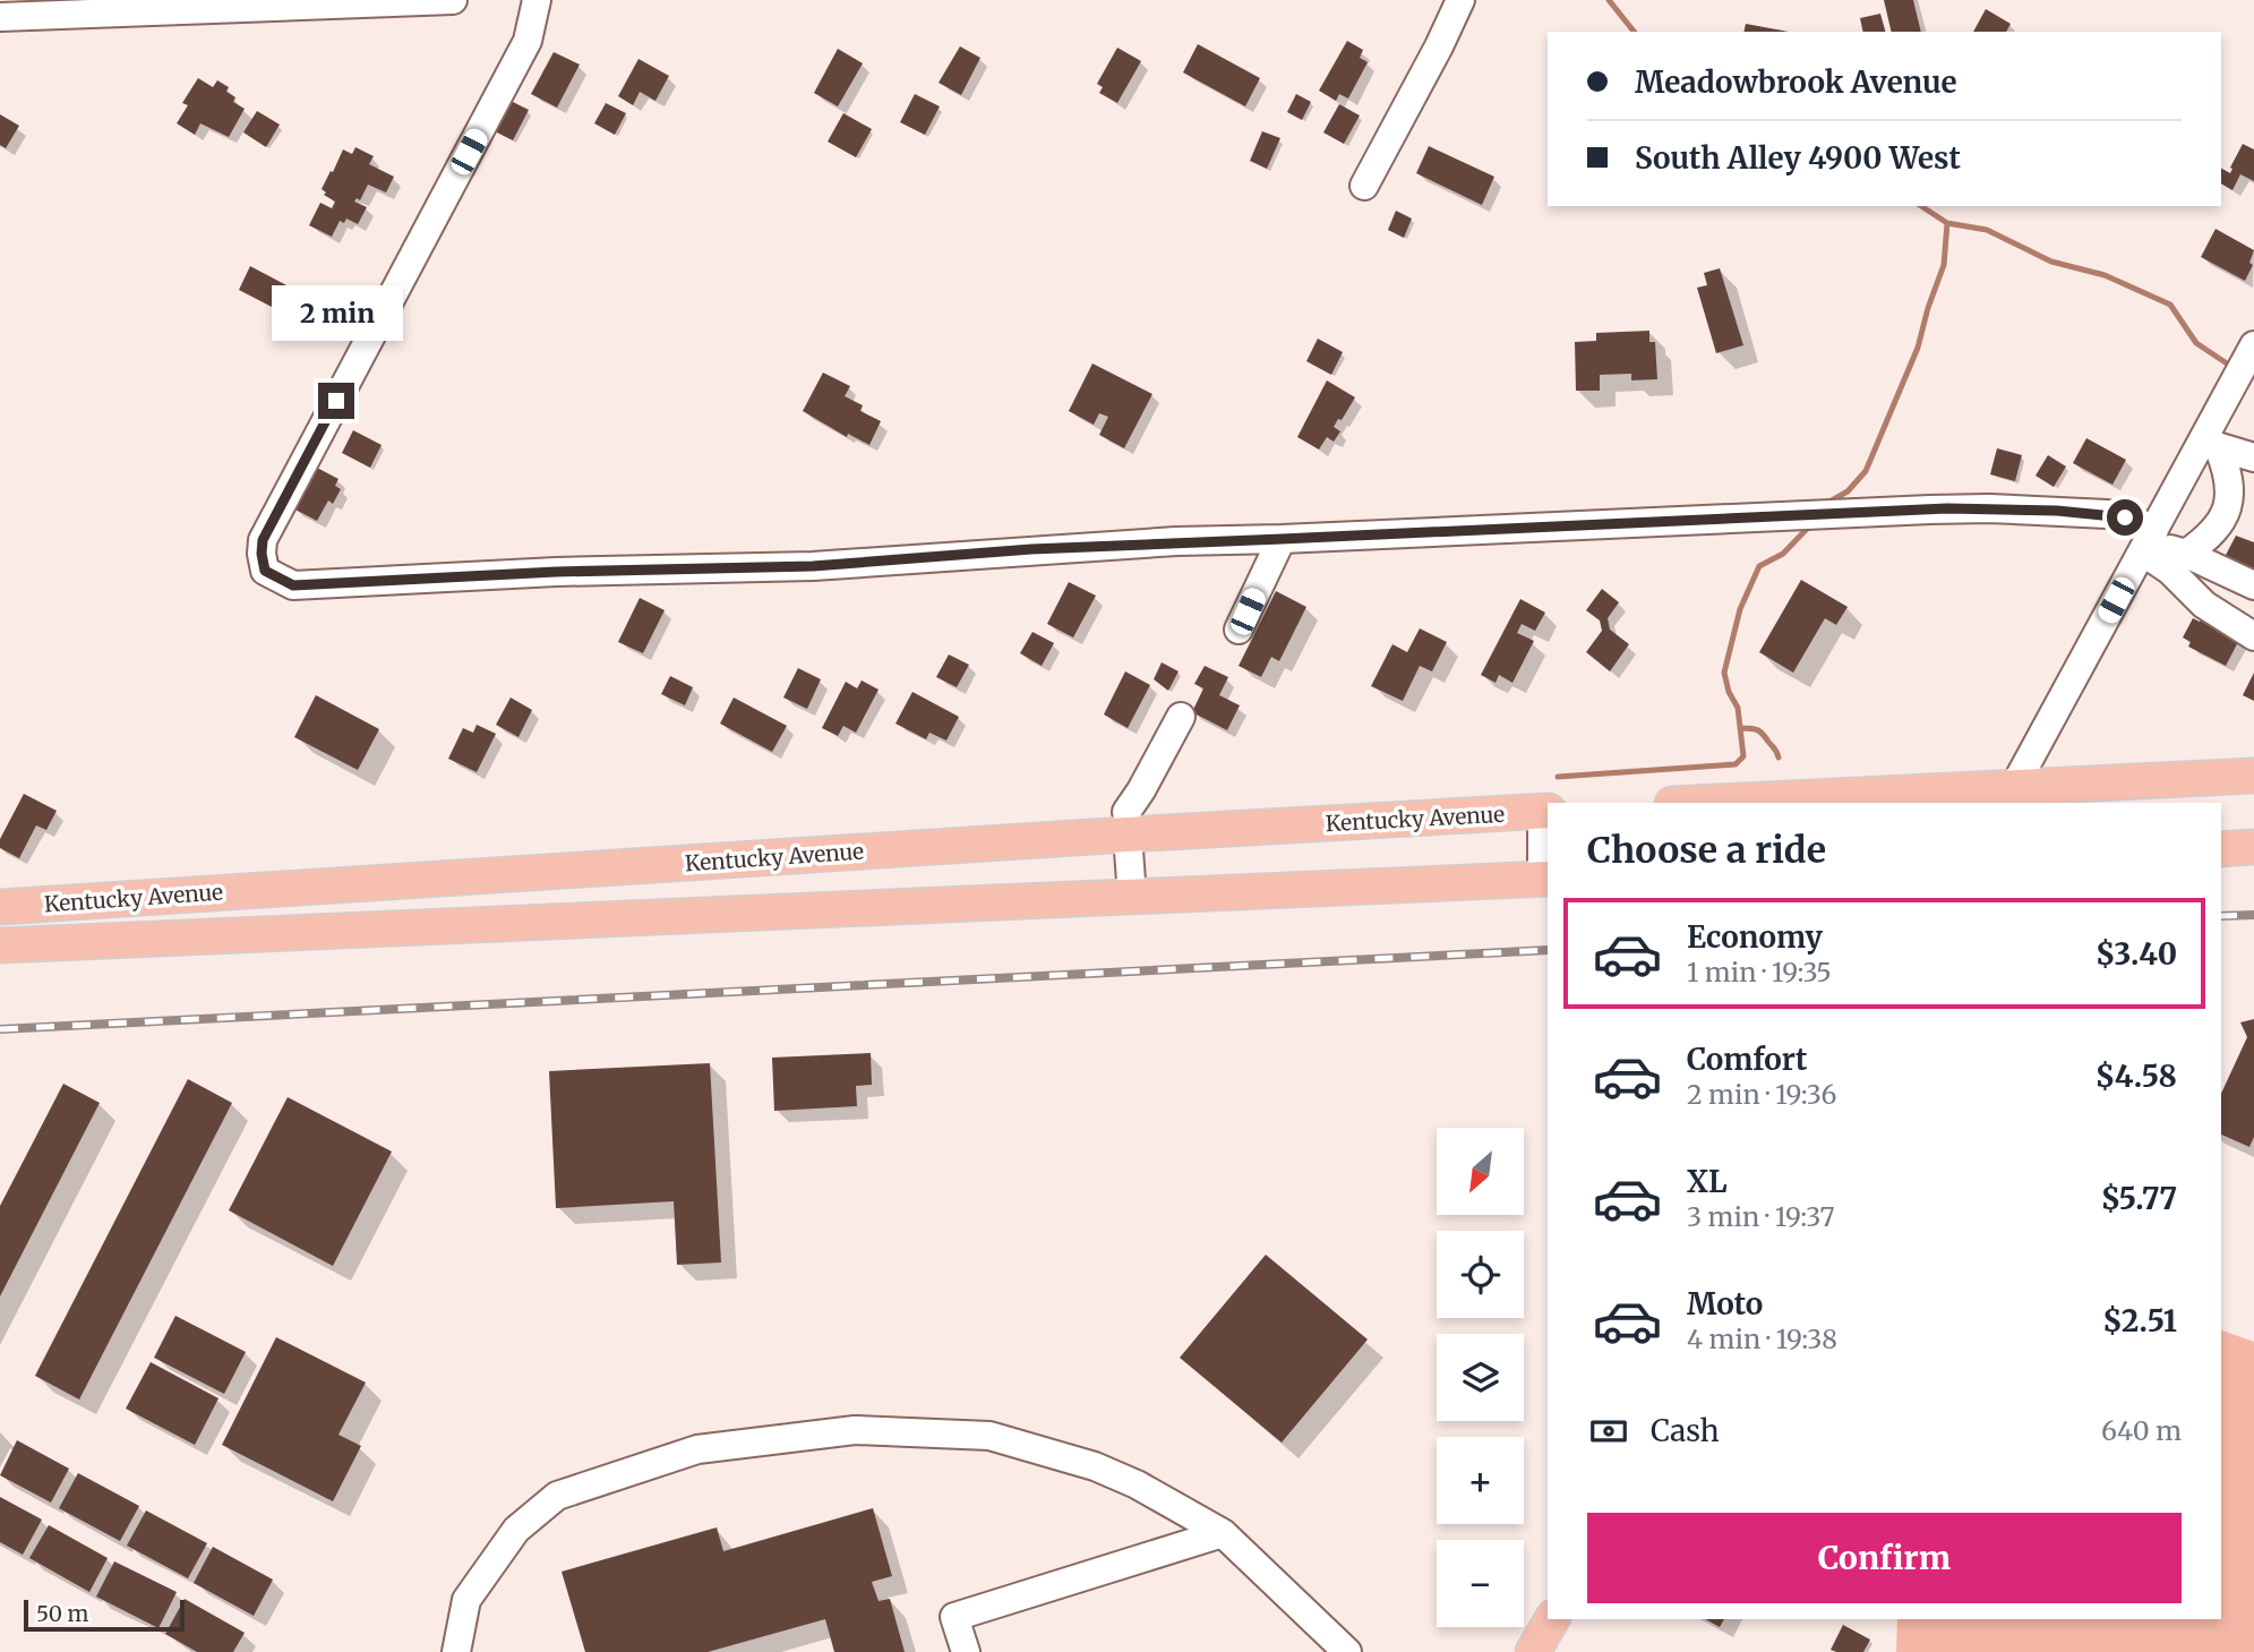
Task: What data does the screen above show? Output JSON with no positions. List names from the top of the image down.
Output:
{
  "streets": {
    "main road": ["Kentucky Avenue"]
  },
  "scale_bar": "50 m",
  "north": "bottom left",
  "page": {
    "banner": ["Meadowbrook Avenue", "South Alley 4900 West"],
    "bubble": "2 min",
    "heading": "Choose a ride",
    "list": [
      {
        "name": "Economy",
        "note": "1 min · 19:35",
        "value": "$3.40"
      },
      {
        "name": "Comfort",
        "note": "2 min · 19:36",
        "value": "$4.58"
      },
      {
        "name": "XL",
        "note": "3 min · 19:37",
        "value": "$5.77"
      },
      {
        "name": "Moto",
        "note": "4 min · 19:38",
        "value": "$2.51"
      }
    ],
    "map_buttons": ["+", "−"],
    "pay": ["Cash", "640 m"],
    "buttons": "Confirm",
    "scale": "50 m"
  }
}
